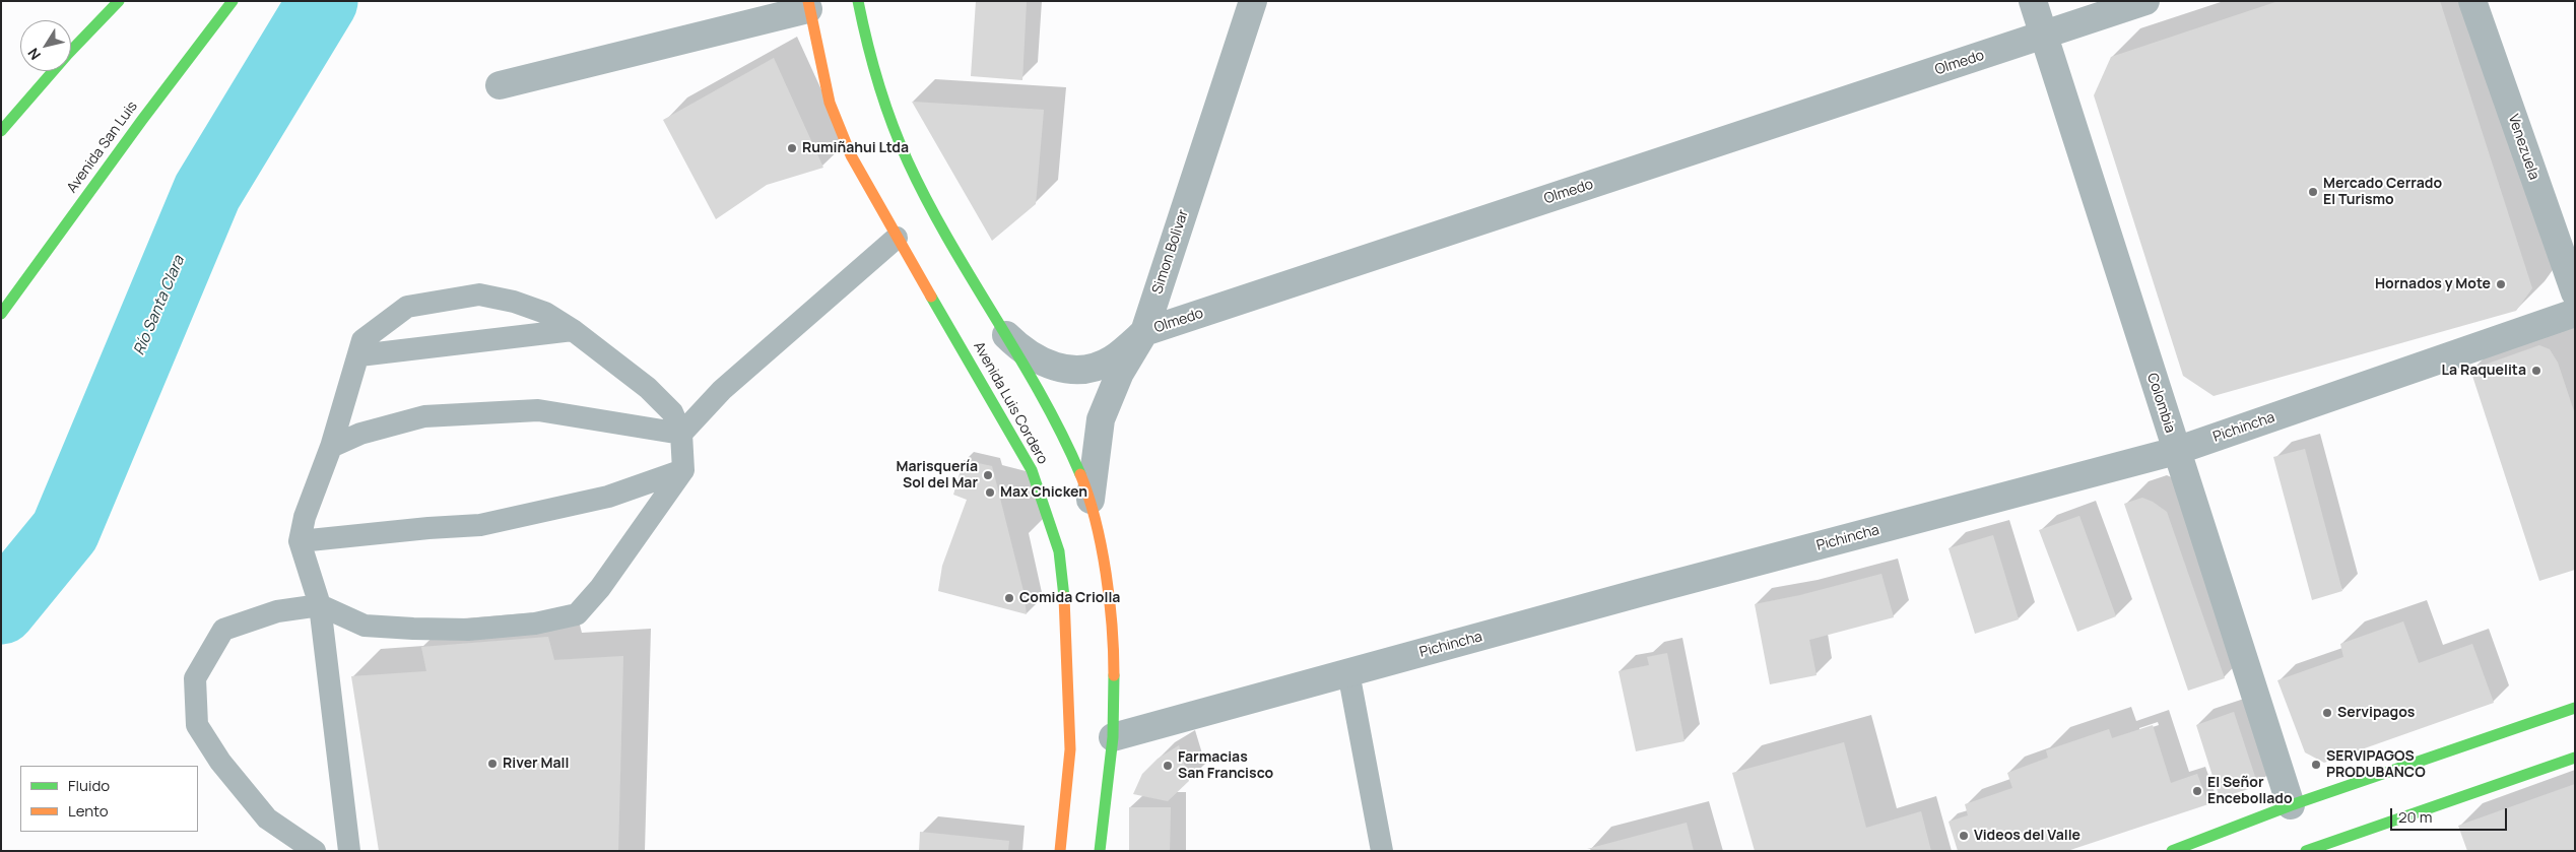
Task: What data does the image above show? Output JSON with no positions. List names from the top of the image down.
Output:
{
  "streets": {
    "main road": ["Avenida San Luis", "Avenida Luis Cordero"],
    "street": [
      "Olmedo",
      "Venezuela",
      "Simon Bolìvar",
      "Colombia",
      "Pichincha"
    ]
  },
  "crossings": [
    ["Olmedo", "Simon Bolìvar"],
    ["Olmedo", "Avenida Luis Cordero"],
    ["Olmedo", "Colombia"],
    ["Simon Bolìvar", "Avenida Luis Cordero"],
    ["Avenida Luis Cordero", "Pichincha"],
    ["Colombia", "Pichincha"]
  ],
  "water": ["Río Santa Clara"],
  "places": [
    "Rumiñahui Ltda",
    "Mercado Cerrado El Turismo",
    "Hornados y Mote",
    "La Raquelita",
    "Marisquería Sol del Mar",
    "Max Chicken",
    "Comida Criolla",
    "Servipagos",
    "River Mall",
    "SERVIPAGOS PRODUBANCO",
    "Farmacias San Francisco",
    "El Señor Encebollado",
    "Videos del Valle"
  ],
  "legend": ["Fluido", "Lento"],
  "scale_bar": "20 m",
  "north": "bottom left"
}
